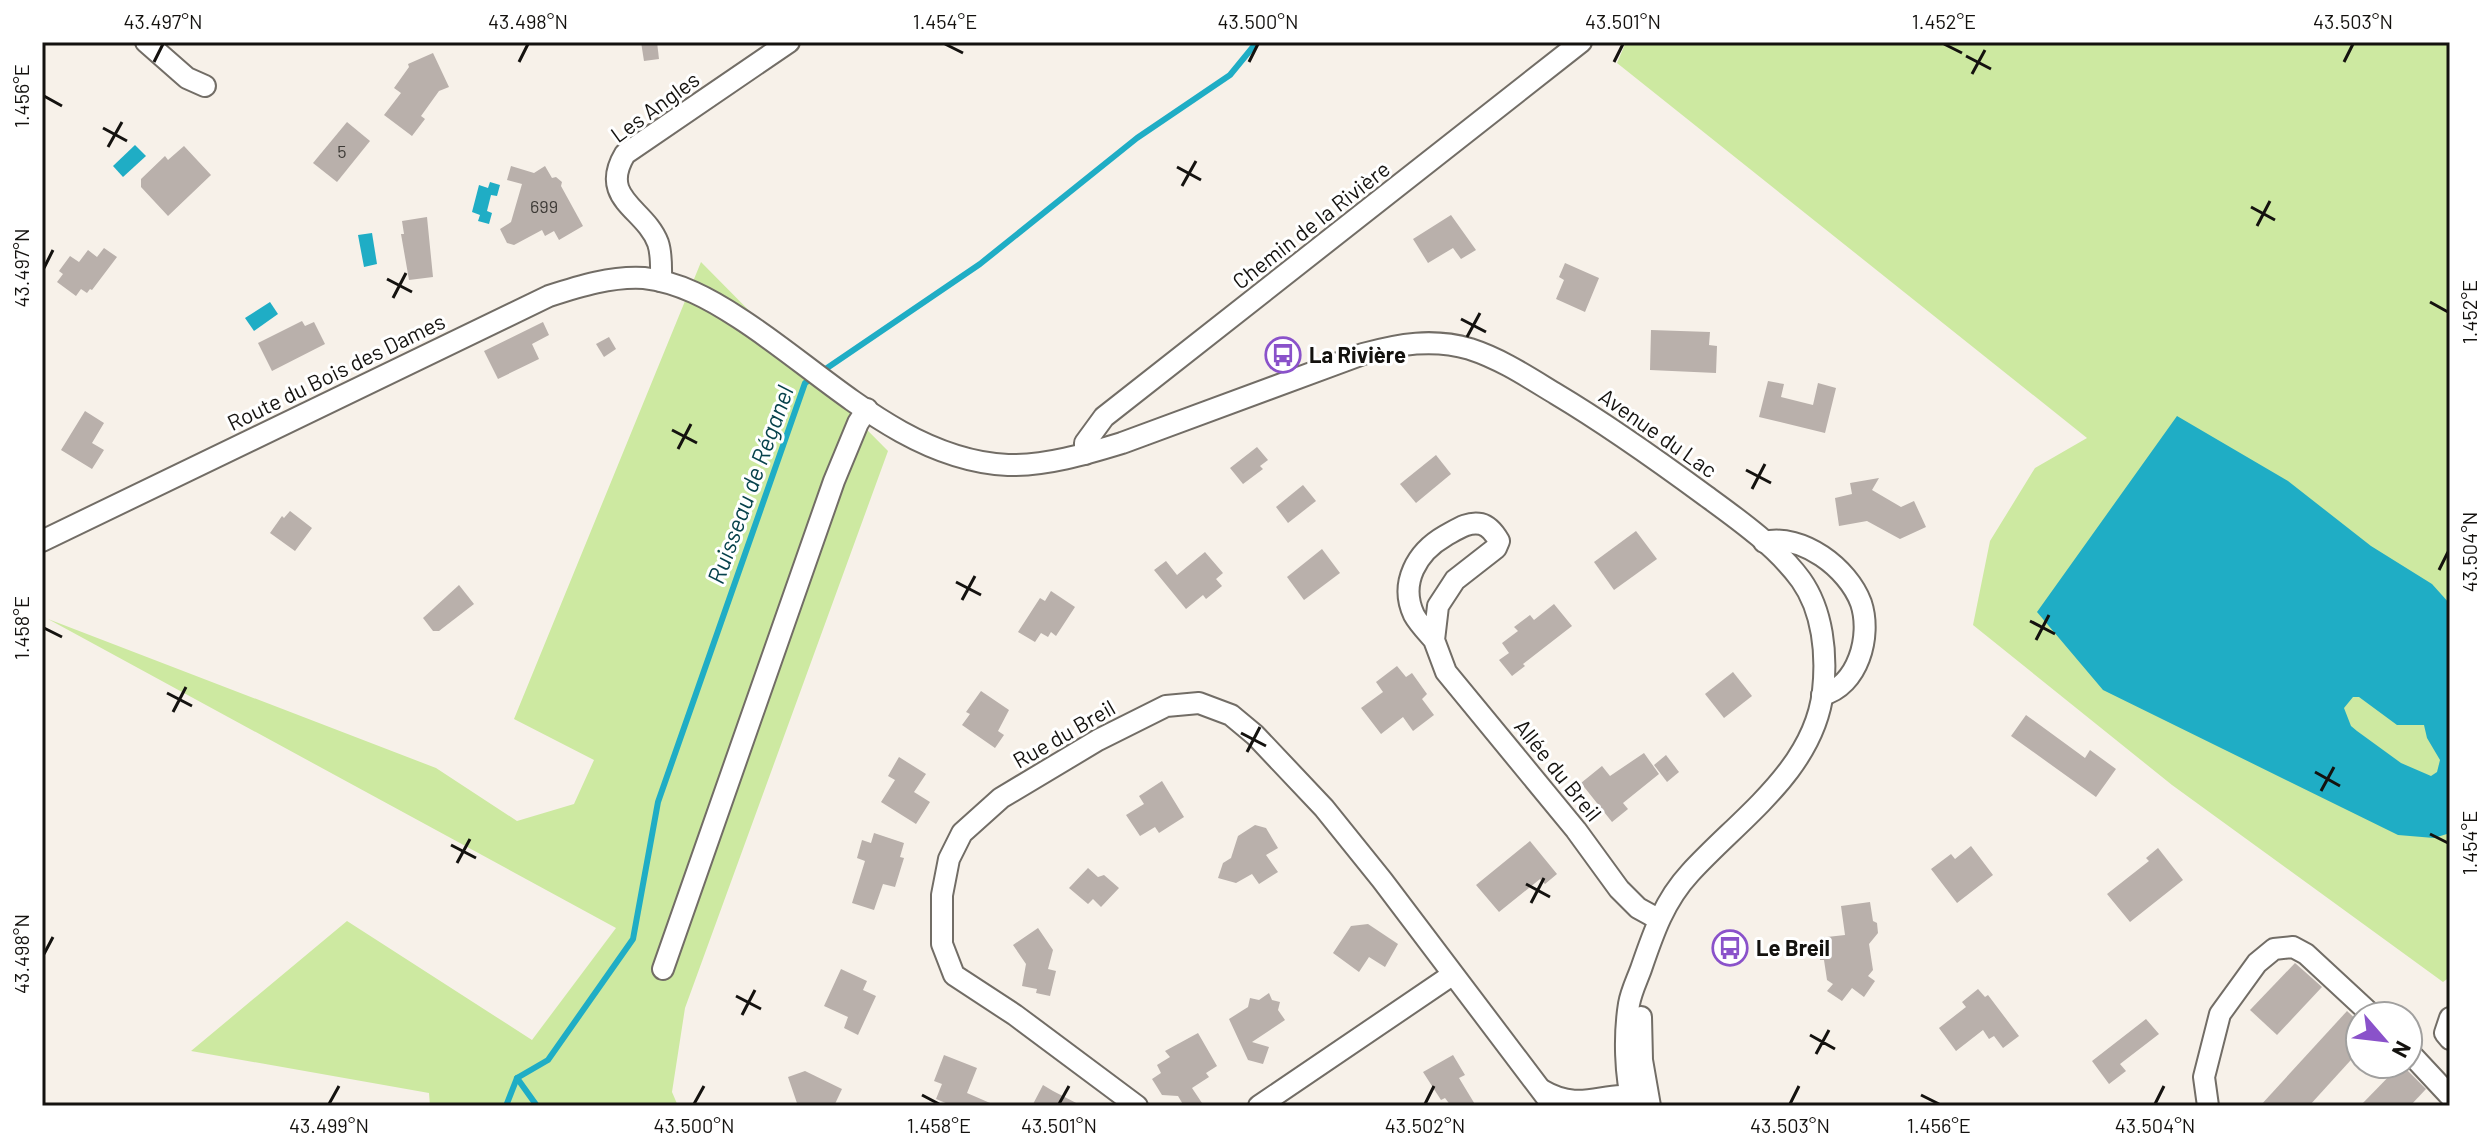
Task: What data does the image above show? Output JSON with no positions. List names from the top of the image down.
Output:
{
  "streets": {
    "street": [
      "Les Angles",
      "Chemin de la Rivière",
      "Route du Bois des Dames",
      "Avenue du Lac",
      "Rue du Breil",
      "Allée du Breil"
    ]
  },
  "crossings": [
    ["Les Angles", "Route du Bois des Dames"],
    ["Chemin de la Rivière", "Avenue du Lac"],
    ["Route du Bois des Dames", "Avenue du Lac"],
    ["Avenue du Lac", "Allée du Breil"]
  ],
  "water": ["Ruisseau de Réganel"],
  "places": {
    "bus stop": ["La Rivière", "Le Breil"]
  },
  "house_numbers": ["5", "699"],
  "north": "bottom right",
  "coordinates": [
    "43.497°N",
    "43.498°N",
    "1.454°E",
    "43.500°N",
    "43.501°N",
    "1.452°E",
    "43.503°N",
    "1.456°E",
    "43.504°N",
    "1.458°E",
    "43.499°N",
    "43.502°N"
  ]
}
